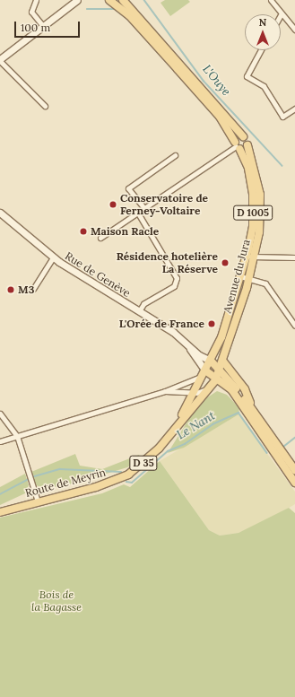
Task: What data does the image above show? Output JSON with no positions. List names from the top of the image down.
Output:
{
  "streets": {
    "main road": [
      "D 1005",
      "Avenue du Jura",
      "D 35",
      "Route de Meyrin"
    ],
    "street": ["Rue de Genève"]
  },
  "crossings": [
    ["D 1005", "Avenue du Jura"],
    ["Rue de Genève", "Avenue du Jura"],
    ["Rue de Genève", "Route de Meyrin"],
    ["Avenue du Jura", "Route de Meyrin"]
  ],
  "water": ["L'Ouye", "Le Nant"],
  "parks": ["Bois de la Bagasse"],
  "places": [
    "Conservatoire de Ferney-Voltaire",
    "Maison Racle",
    "Résidence hotelière La Réserve",
    "M3",
    "L'Orée de France"
  ],
  "scale_bar": "100 m",
  "north": "top"
}
